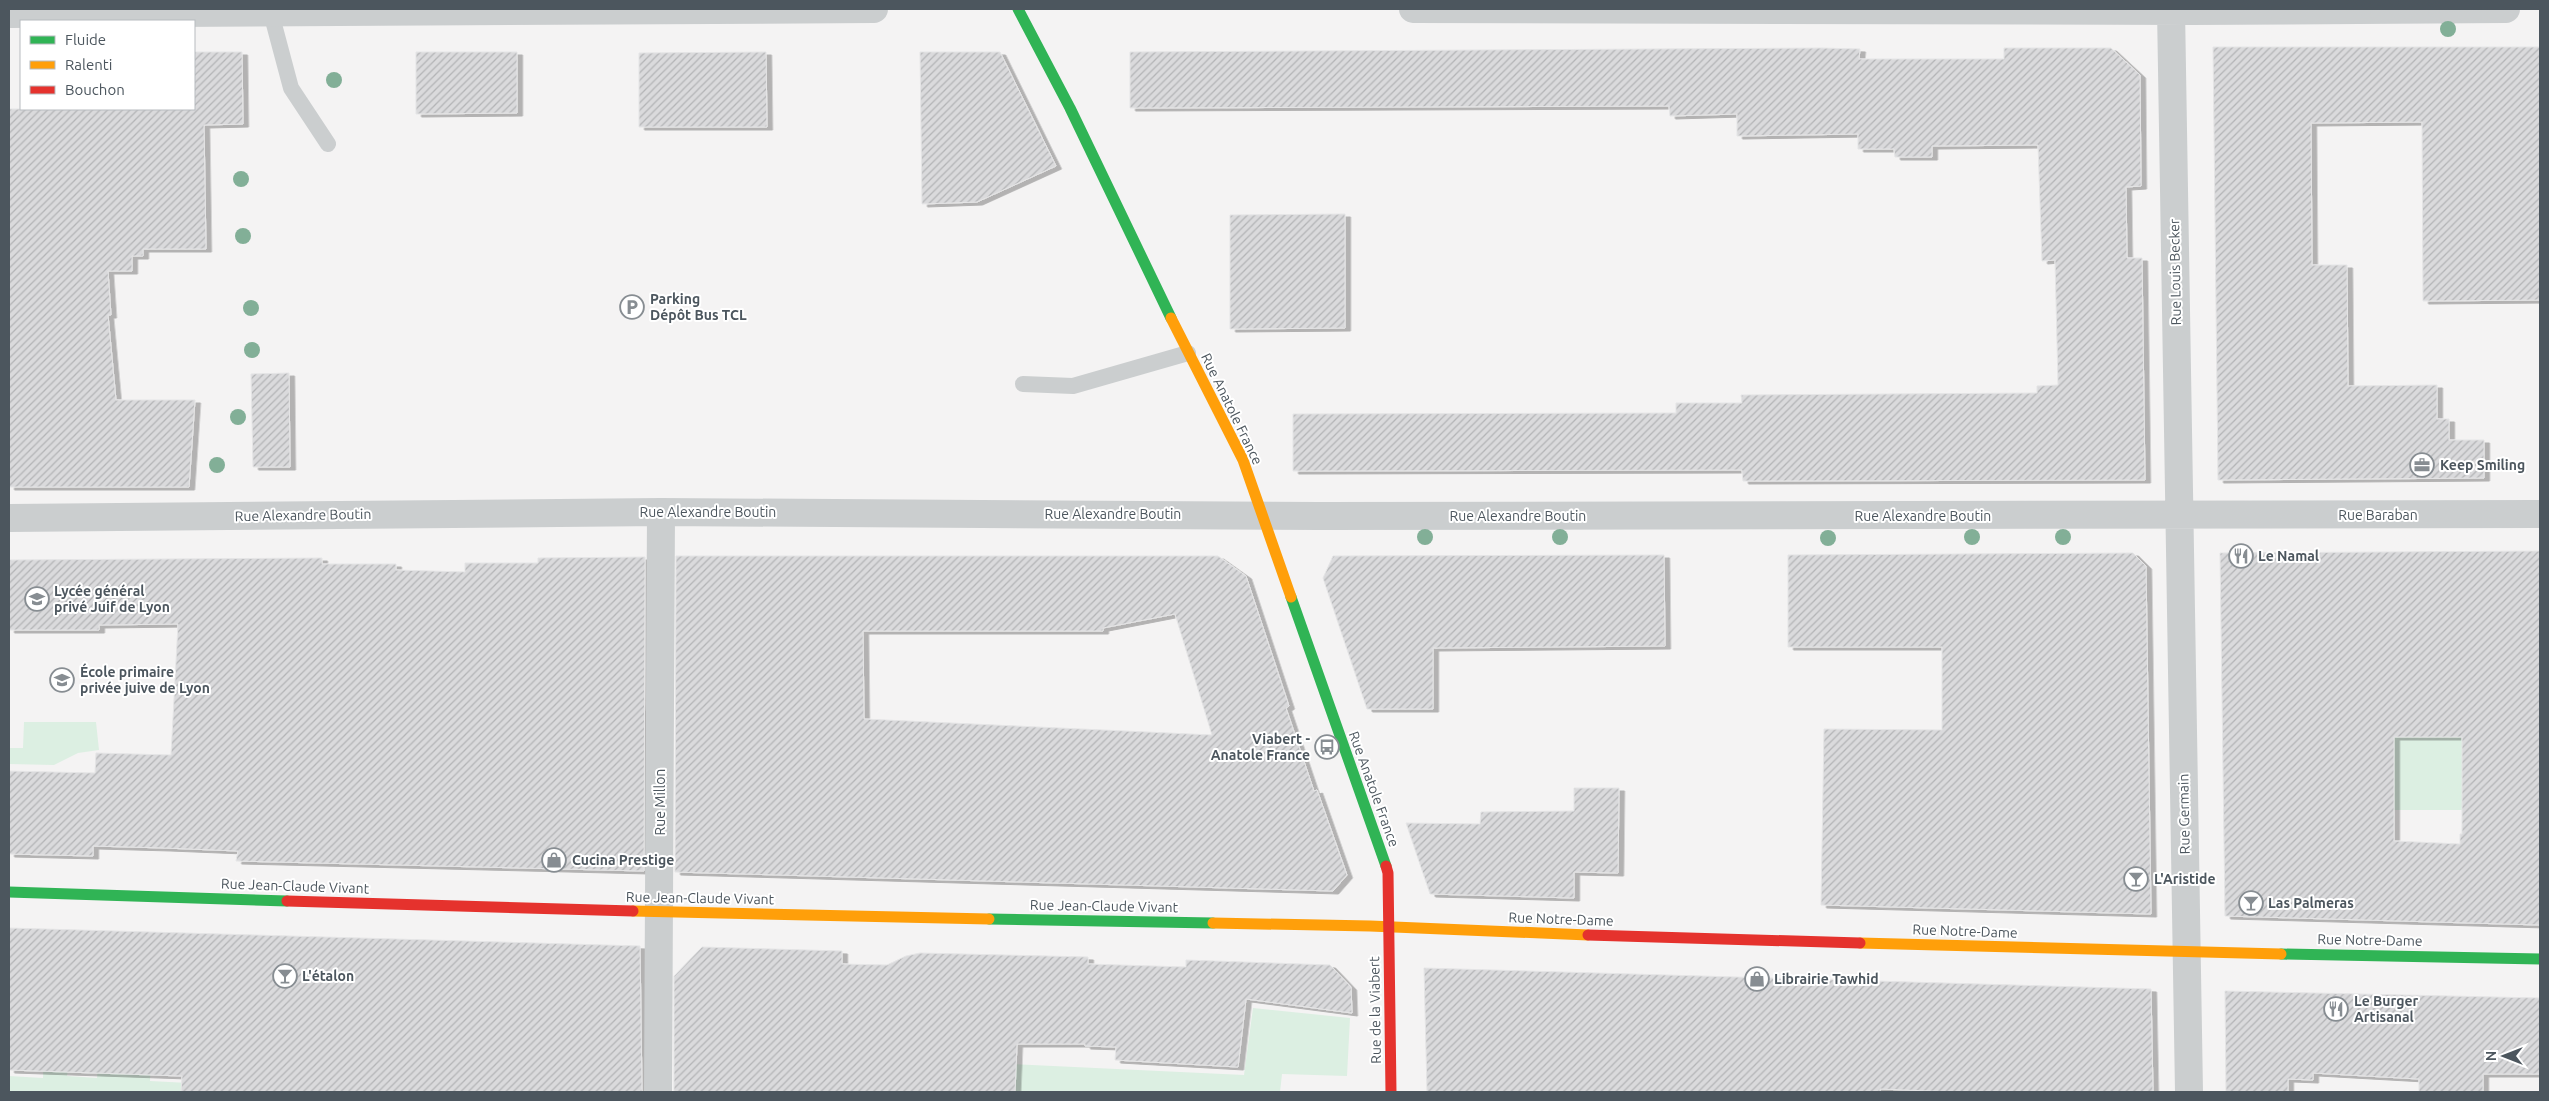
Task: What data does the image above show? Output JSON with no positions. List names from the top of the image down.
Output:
{
  "streets": {
    "street": [
      "Rue Louis Becker",
      "Rue Anatole France",
      "Rue Alexandre Boutin",
      "Rue Baraban",
      "Rue Millon",
      "Rue Germain",
      "Rue Jean-Claude Vivant",
      "Rue Notre-Dame",
      "Rue de la Viabert"
    ]
  },
  "crossings": [
    ["Rue Louis Becker", "Rue Alexandre Boutin"],
    ["Rue Louis Becker", "Rue Germain"],
    ["Rue Anatole France", "Rue Alexandre Boutin"],
    ["Rue Anatole France", "Rue Jean-Claude Vivant"],
    ["Rue Anatole France", "Rue Notre-Dame"],
    ["Rue Anatole France", "Rue de la Viabert"],
    ["Rue Alexandre Boutin", "Rue Baraban"],
    ["Rue Alexandre Boutin", "Rue Millon"],
    ["Rue Alexandre Boutin", "Rue Germain"],
    ["Rue Millon", "Rue Jean-Claude Vivant"],
    ["Rue Germain", "Rue Notre-Dame"],
    ["Rue Jean-Claude Vivant", "Rue Notre-Dame"],
    ["Rue Jean-Claude Vivant", "Rue de la Viabert"],
    ["Rue Notre-Dame", "Rue de la Viabert"]
  ],
  "places": {
    "parking": ["Parking Dépôt Bus TCL"],
    "office": ["Keep Smiling"],
    "restaurant": ["Le Namal", "Le Burger Artisanal"],
    "school or university": ["Lycée général privé Juif de Lyon", "École primaire privée juive de Lyon"],
    "bus stop": ["Viabert - Anatole France"],
    "shop": ["Cucina Prestige", "Librairie Tawhid"],
    "bar": ["L'Aristide", "Las Palmeras", "L'étalon"]
  },
  "legend": ["Fluide", "Ralenti", "Bouchon"],
  "north": "left"
}
